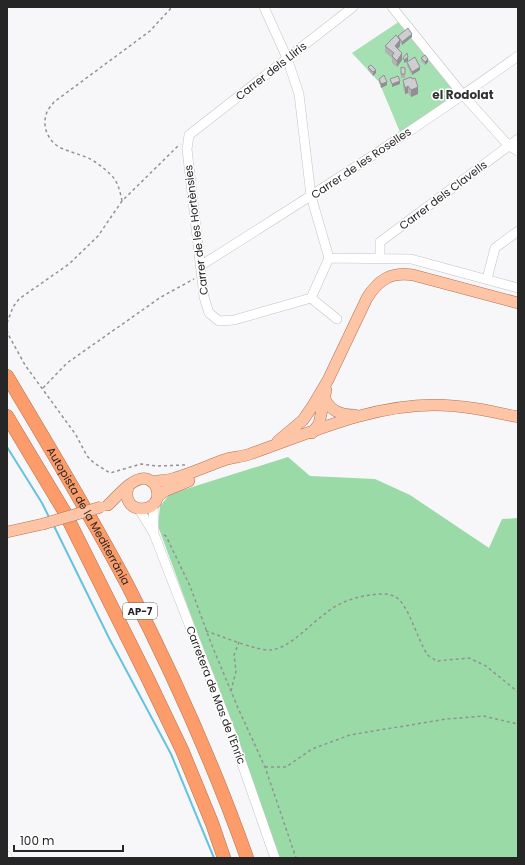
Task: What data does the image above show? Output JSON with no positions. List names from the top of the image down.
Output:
{
  "streets": {
    "highway": ["Autopista de la Mediterrània", "AP-7"],
    "street": [
      "Carrer dels Lliris",
      "Carrer de les Roselles",
      "Carrer dels Clavells",
      "Carrer de les Hortènsies",
      "Carretera de Mas de l'Enric"
    ]
  },
  "crossings": [
    ["Carrer dels Lliris", "Carrer de les Hortènsies"],
    ["Carrer de les Roselles", "Carrer de les Hortènsies"]
  ],
  "districts": ["el Rodolat"],
  "scale_bar": "100 m"
}
